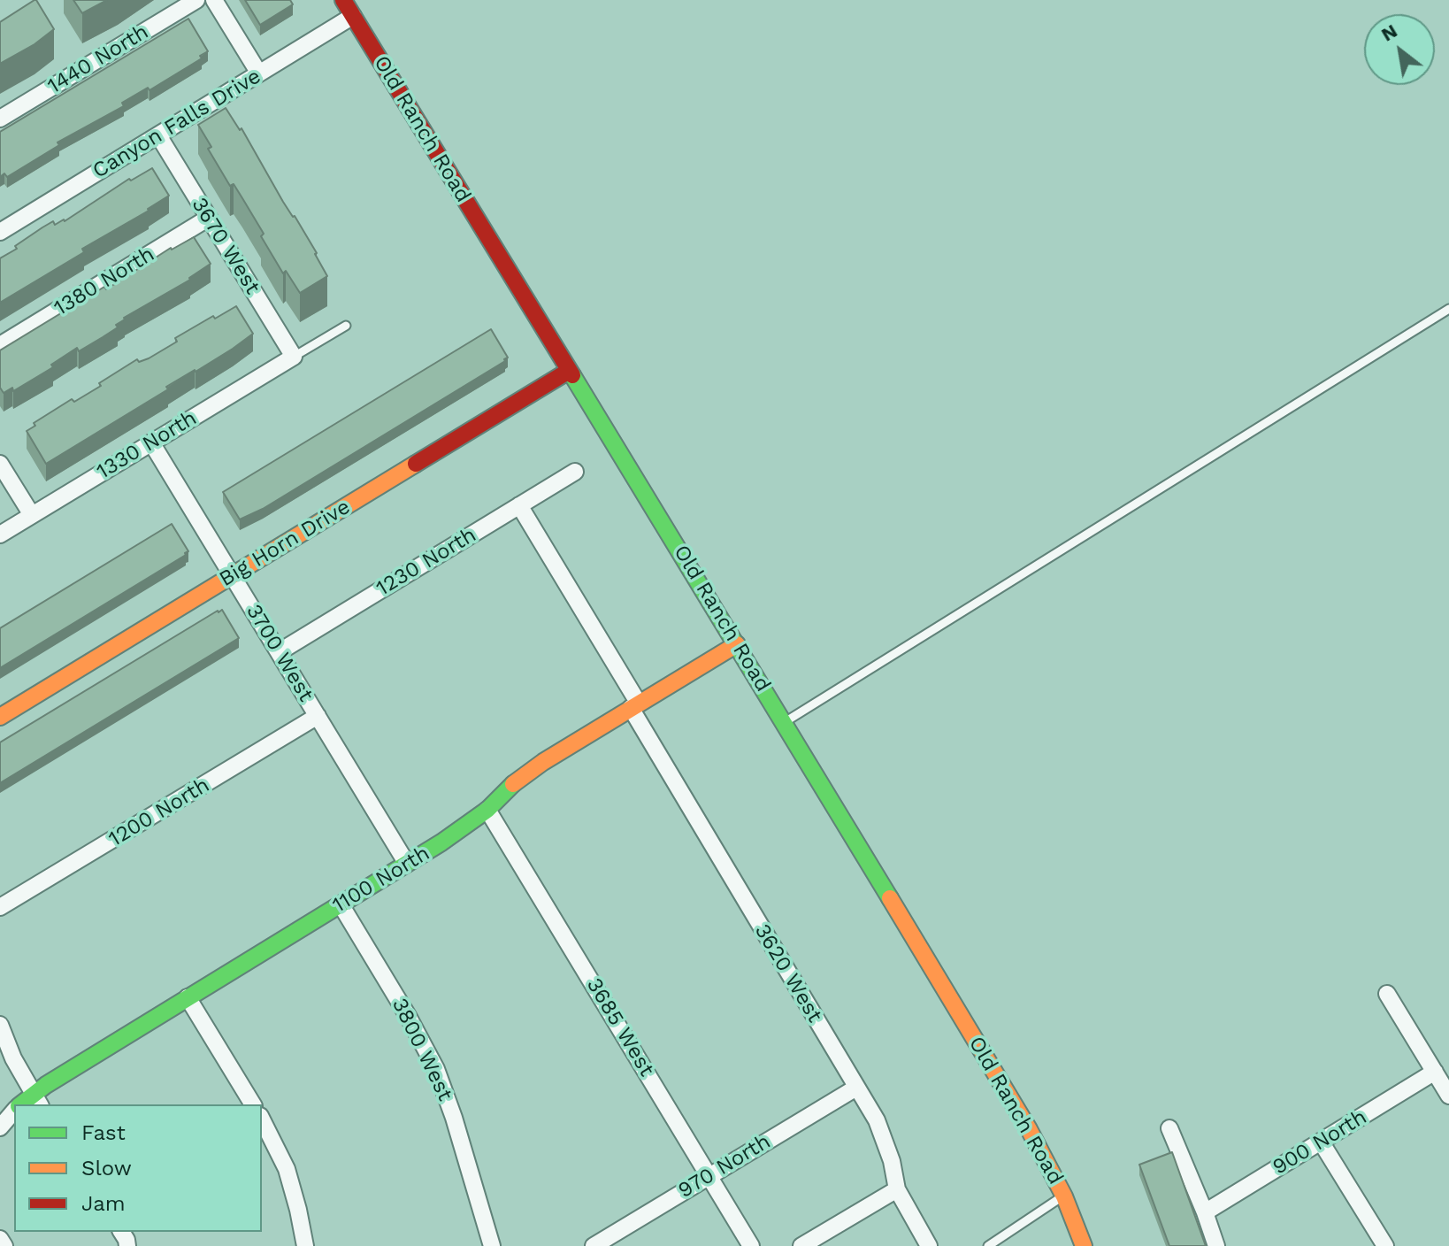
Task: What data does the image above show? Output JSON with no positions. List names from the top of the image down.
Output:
{
  "streets": {
    "street": [
      "1440 North",
      "Canyon Falls Drive",
      "Old Ranch Road",
      "3670 West",
      "1380 North",
      "1330 North",
      "Big Horn Drive",
      "1230 North",
      "3700 West",
      "1200 North",
      "1100 North",
      "3620 West",
      "3685 West",
      "3800 West",
      "900 North",
      "970 North"
    ]
  },
  "crossings": [
    ["Canyon Falls Drive", "Old Ranch Road"],
    ["Canyon Falls Drive", "3670 West"],
    ["Old Ranch Road", "Big Horn Drive"],
    ["Old Ranch Road", "1100 North"],
    ["3670 West", "1380 North"],
    ["3670 West", "1330 North"],
    ["1330 North", "3700 West"],
    ["Big Horn Drive", "3700 West"],
    ["1230 North", "3700 West"],
    ["1230 North", "3620 West"],
    ["3700 West", "1200 North"],
    ["3700 West", "1100 North"],
    ["1100 North", "3620 West"],
    ["1100 North", "3685 West"],
    ["1100 North", "3800 West"],
    ["3620 West", "970 North"],
    ["3685 West", "970 North"]
  ],
  "legend": ["Fast", "Slow", "Jam"],
  "north": "top left"
}
